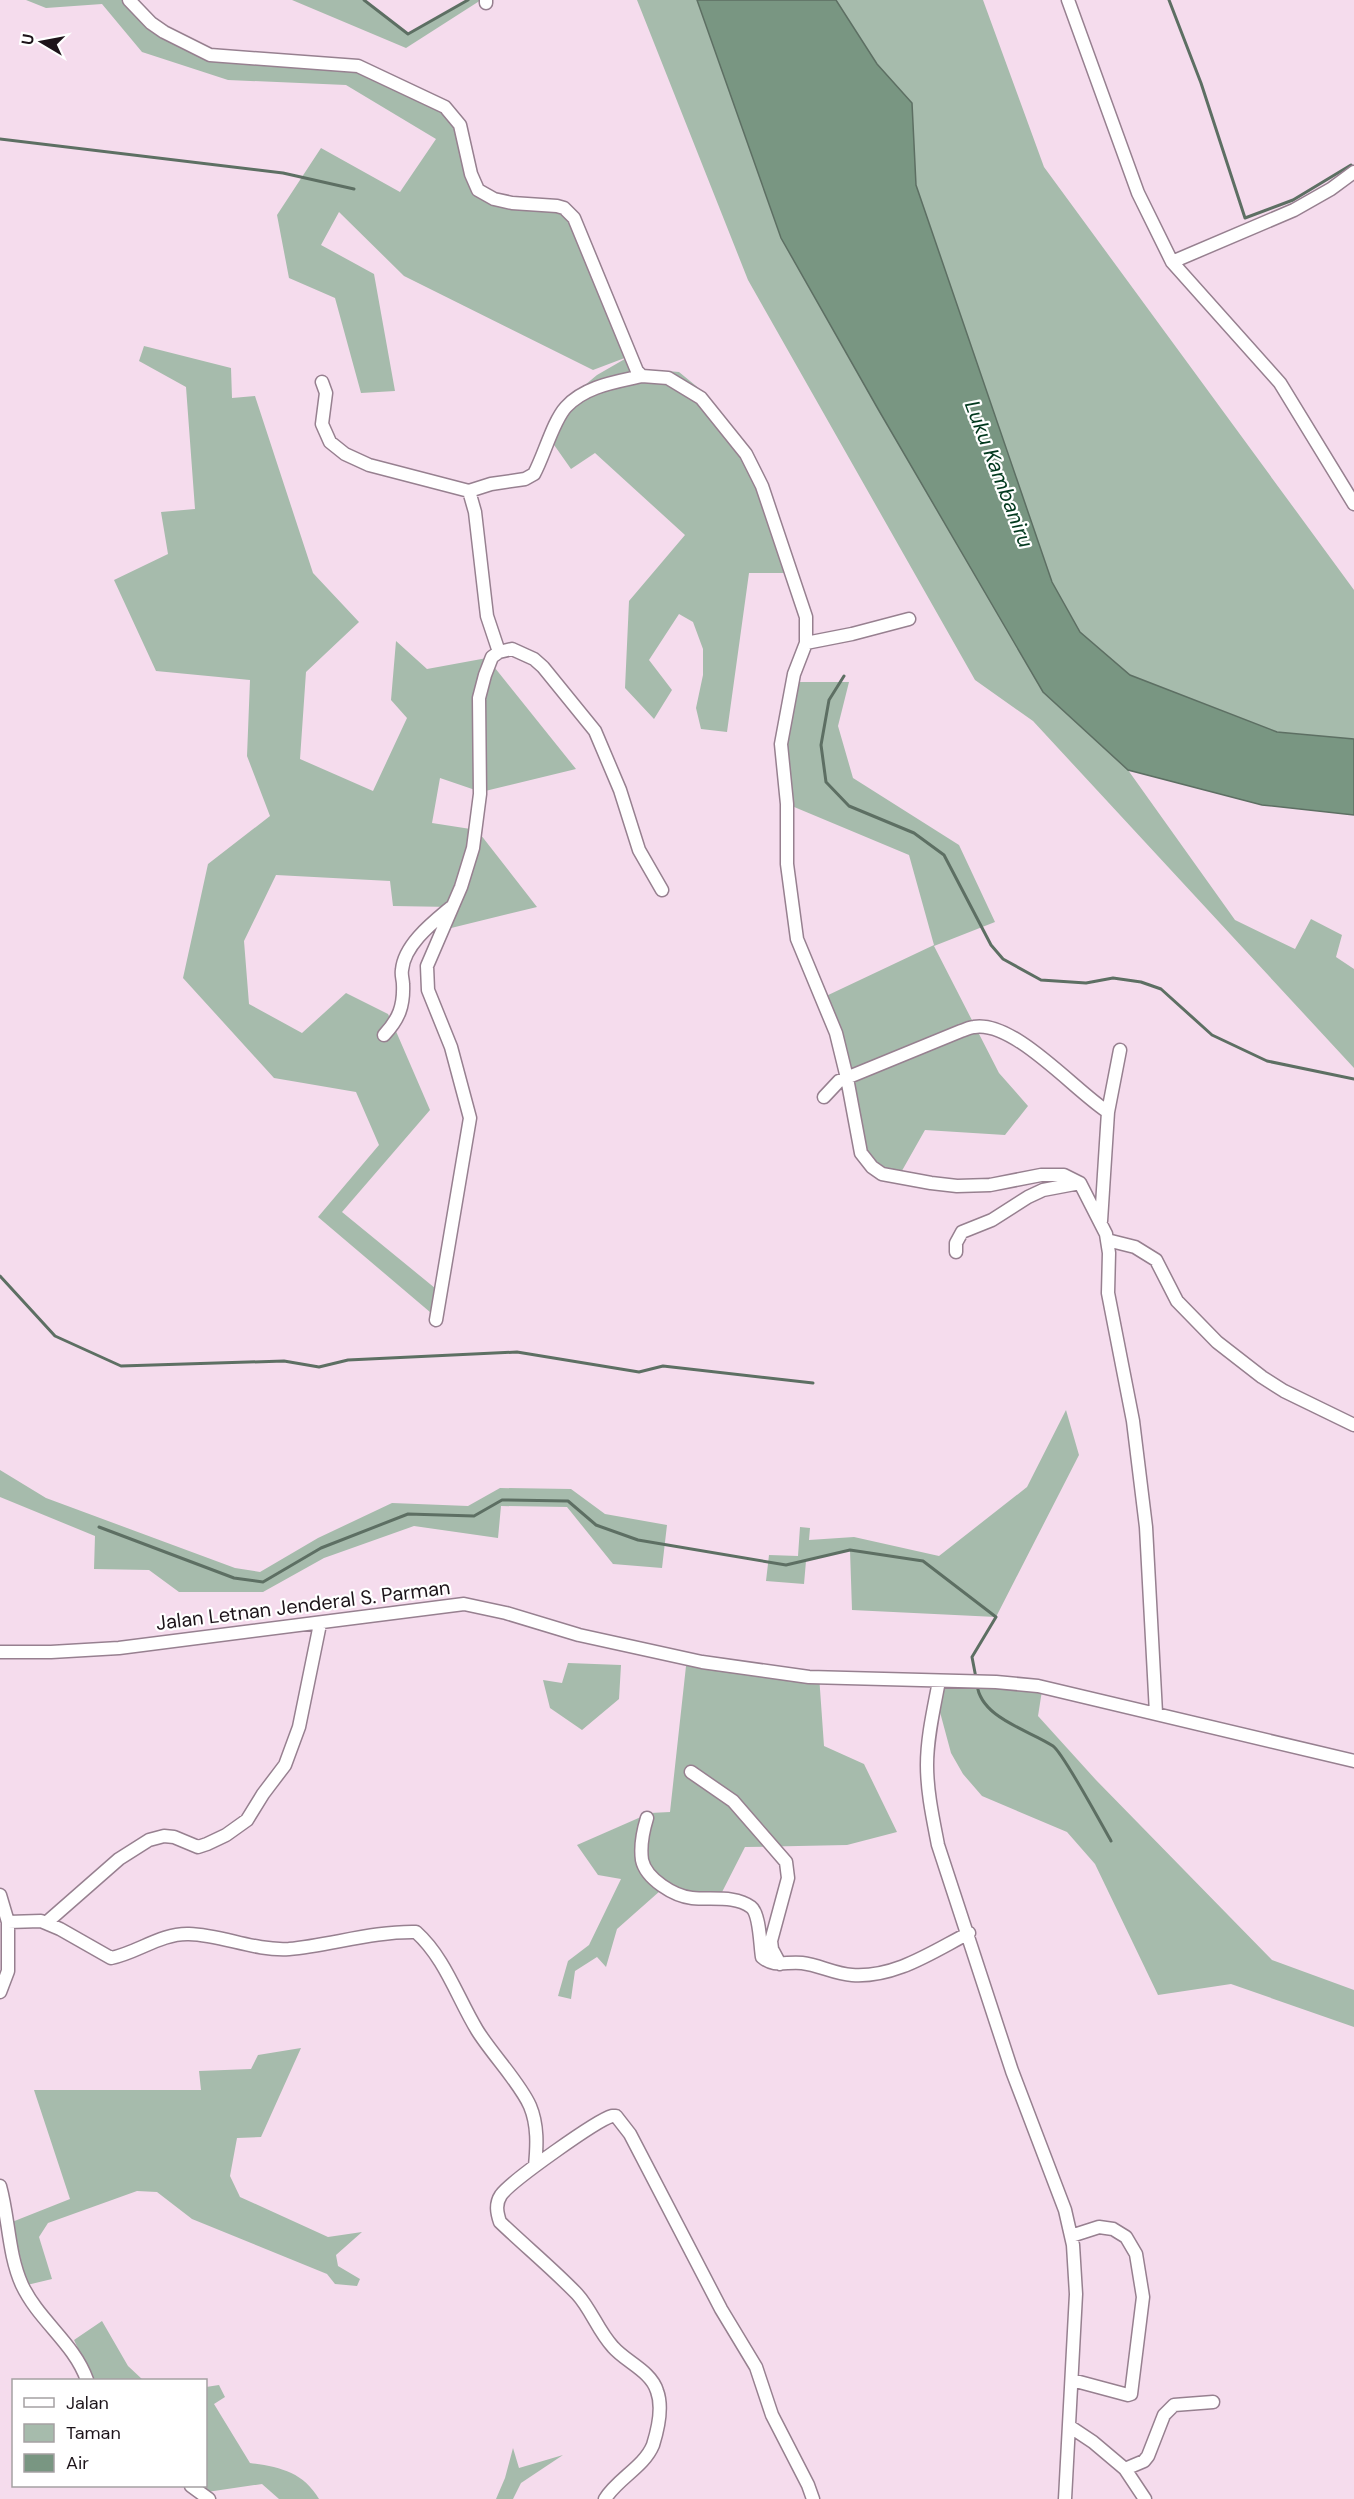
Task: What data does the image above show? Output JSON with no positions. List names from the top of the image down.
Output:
{
  "streets": {
    "street": ["Jalan Letnan Jenderal S. Parman"]
  },
  "water": ["Luku Kambaniru"],
  "legend": ["Jalan", "Taman", "Air"],
  "north": "left"
}
